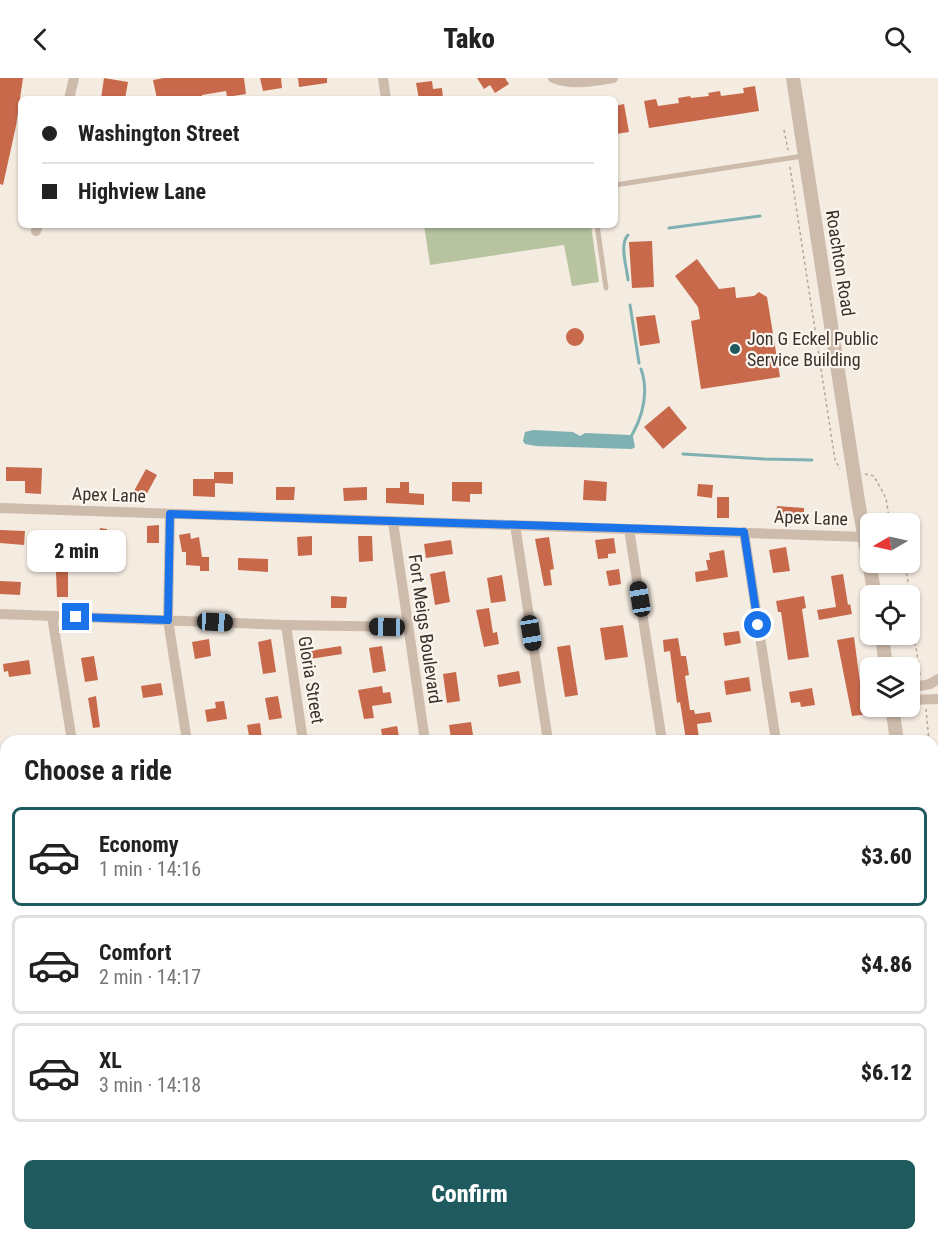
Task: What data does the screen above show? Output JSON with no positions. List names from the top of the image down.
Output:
{
  "streets": {
    "street": [
      "Roachton Road",
      "Apex Lane",
      "Fort Meigs Boulevard",
      "Gloria Street"
    ]
  },
  "crossings": [
    ["Apex Lane", "Fort Meigs Boulevard"]
  ],
  "places": ["Jon G Eckel Public Service Building"],
  "north": "left",
  "page": {
    "header": "Tako",
    "banner": ["Washington Street", "Highview Lane"],
    "bubble": "2 min",
    "heading": "Choose a ride",
    "list": [
      {
        "name": "Economy",
        "note": "1 min · 14:16",
        "value": "$3.60"
      },
      {
        "name": "Comfort",
        "note": "2 min · 14:17",
        "value": "$4.86"
      },
      {
        "name": "XL",
        "note": "3 min · 14:18",
        "value": "$6.12"
      }
    ],
    "buttons": "Confirm"
  }
}
